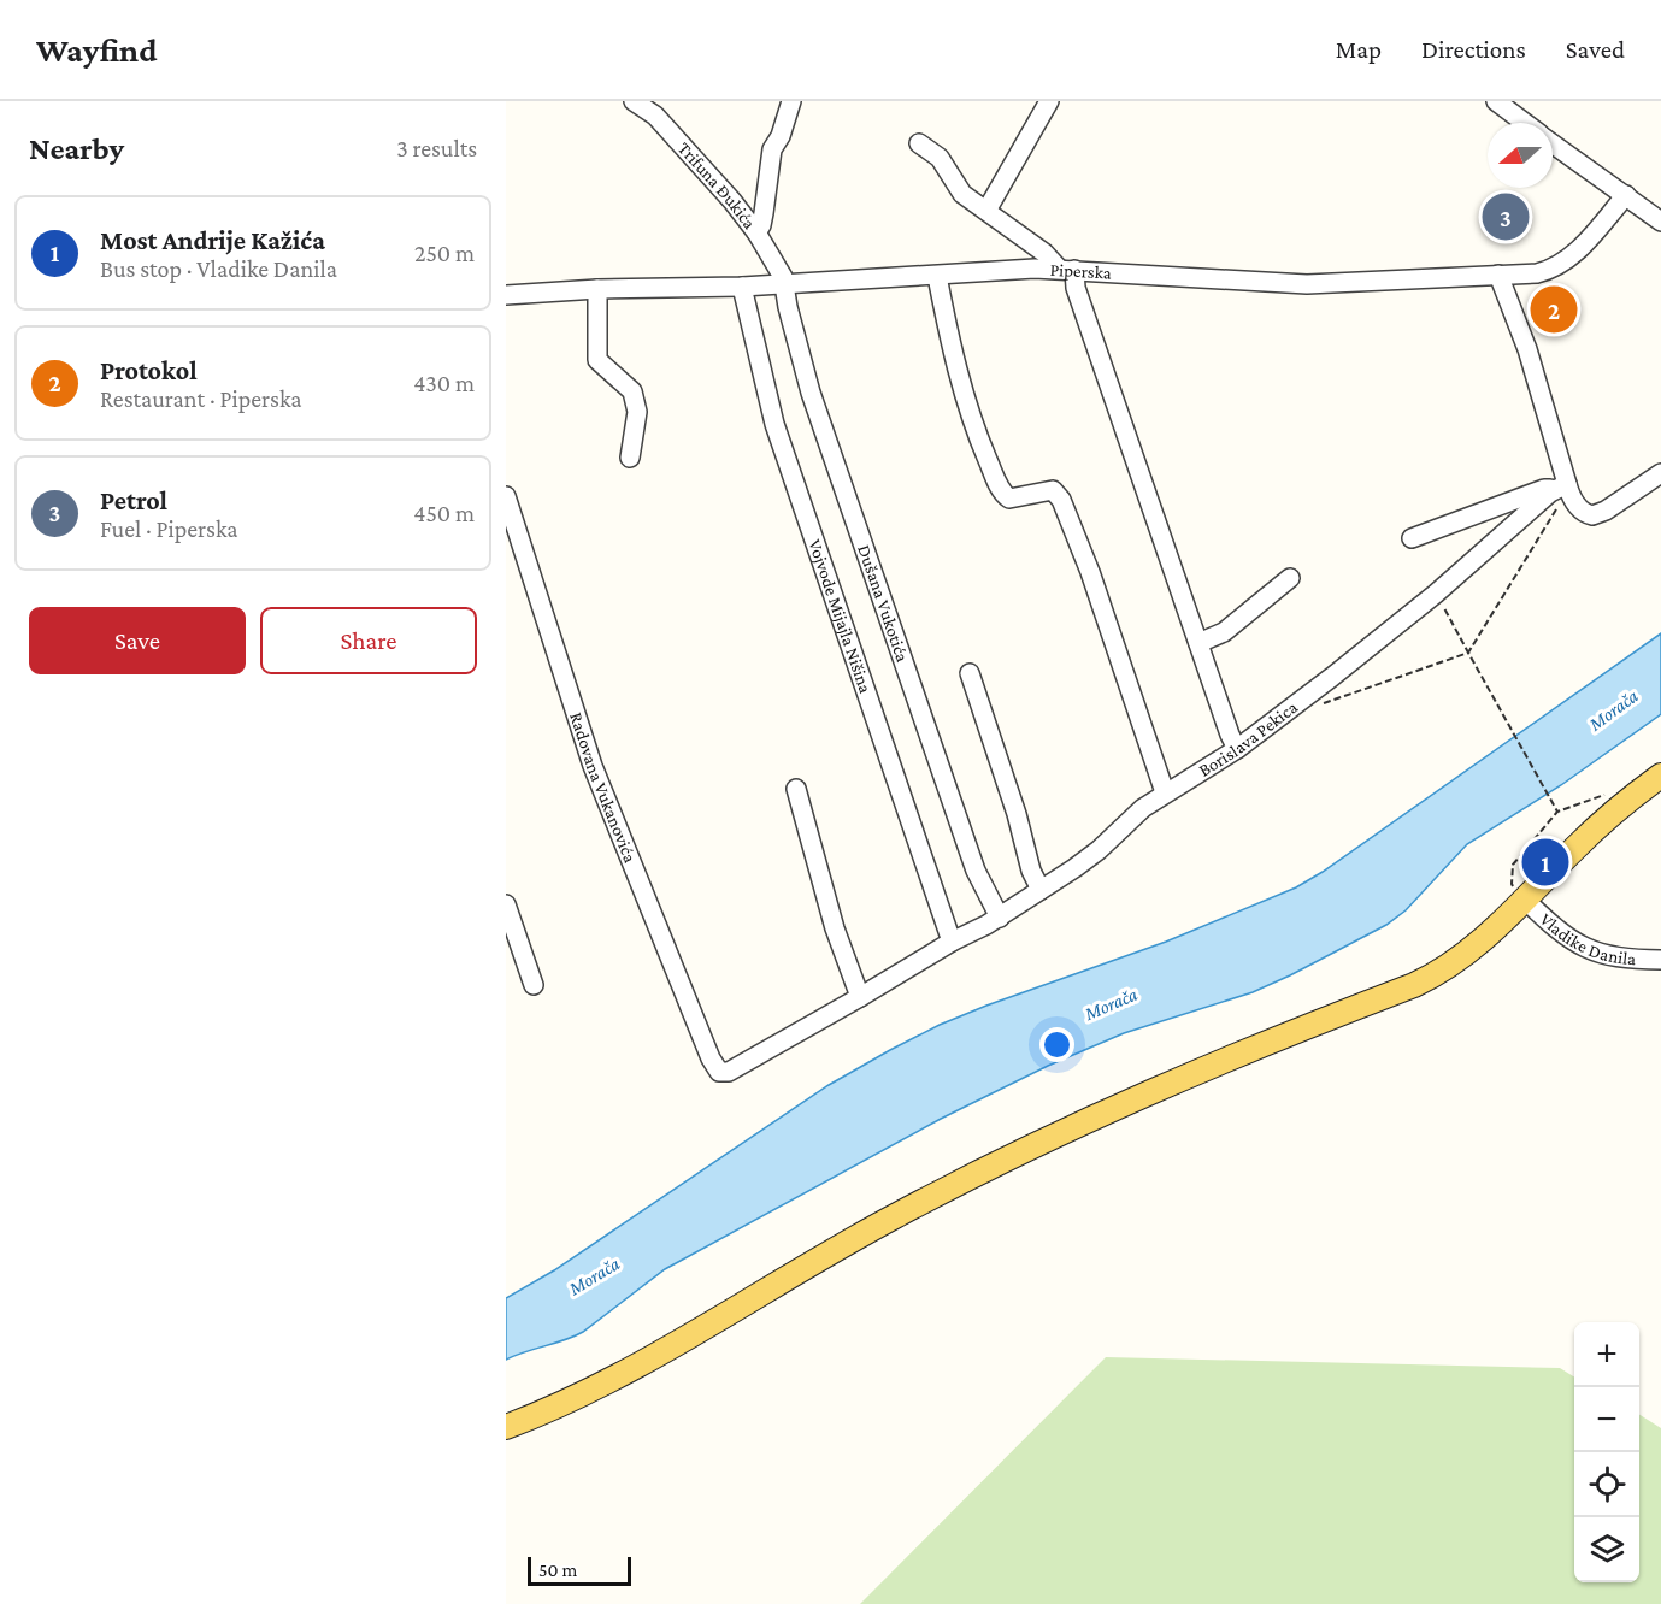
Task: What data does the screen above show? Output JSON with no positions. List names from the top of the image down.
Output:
{
  "streets": {
    "street": [
      "Trifuna Đukića",
      "Piperska",
      "Dušana Vukotića",
      "Vojvode Mijajla Nišina",
      "Borislava Pekica",
      "Radovana Vukanovića",
      "Vladike Danila"
    ]
  },
  "crossings": [
    ["Trifuna Đukića", "Piperska"],
    ["Trifuna Đukića", "Dušana Vukotića"],
    ["Piperska", "Dušana Vukotića"],
    ["Piperska", "Vojvode Mijajla Nišina"],
    ["Dušana Vukotića", "Borislava Pekica"],
    ["Vojvode Mijajla Nišina", "Borislava Pekica"],
    ["Borislava Pekica", "Radovana Vukanovića"]
  ],
  "water": ["Morača"],
  "scale_bar": "50 m",
  "north": "left",
  "page": {
    "header": "Wayfind",
    "nav": ["Map", "Directions", "Saved"],
    "heading": ["Nearby", "3 results"],
    "pins": ["3", "2", "1"],
    "list": [
      {
        "mark": "1",
        "name": "Most Andrije Kažića",
        "note": "Bus stop · Vladike Danila",
        "value": "250 m"
      },
      {
        "mark": "2",
        "name": "Protokol",
        "note": "Restaurant · Piperska",
        "value": "430 m"
      },
      {
        "mark": "3",
        "name": "Petrol",
        "note": "Fuel · Piperska",
        "value": "450 m"
      }
    ],
    "buttons": ["Save", "Share"],
    "map_buttons": ["+", "−"],
    "scale": "50 m"
  }
}
